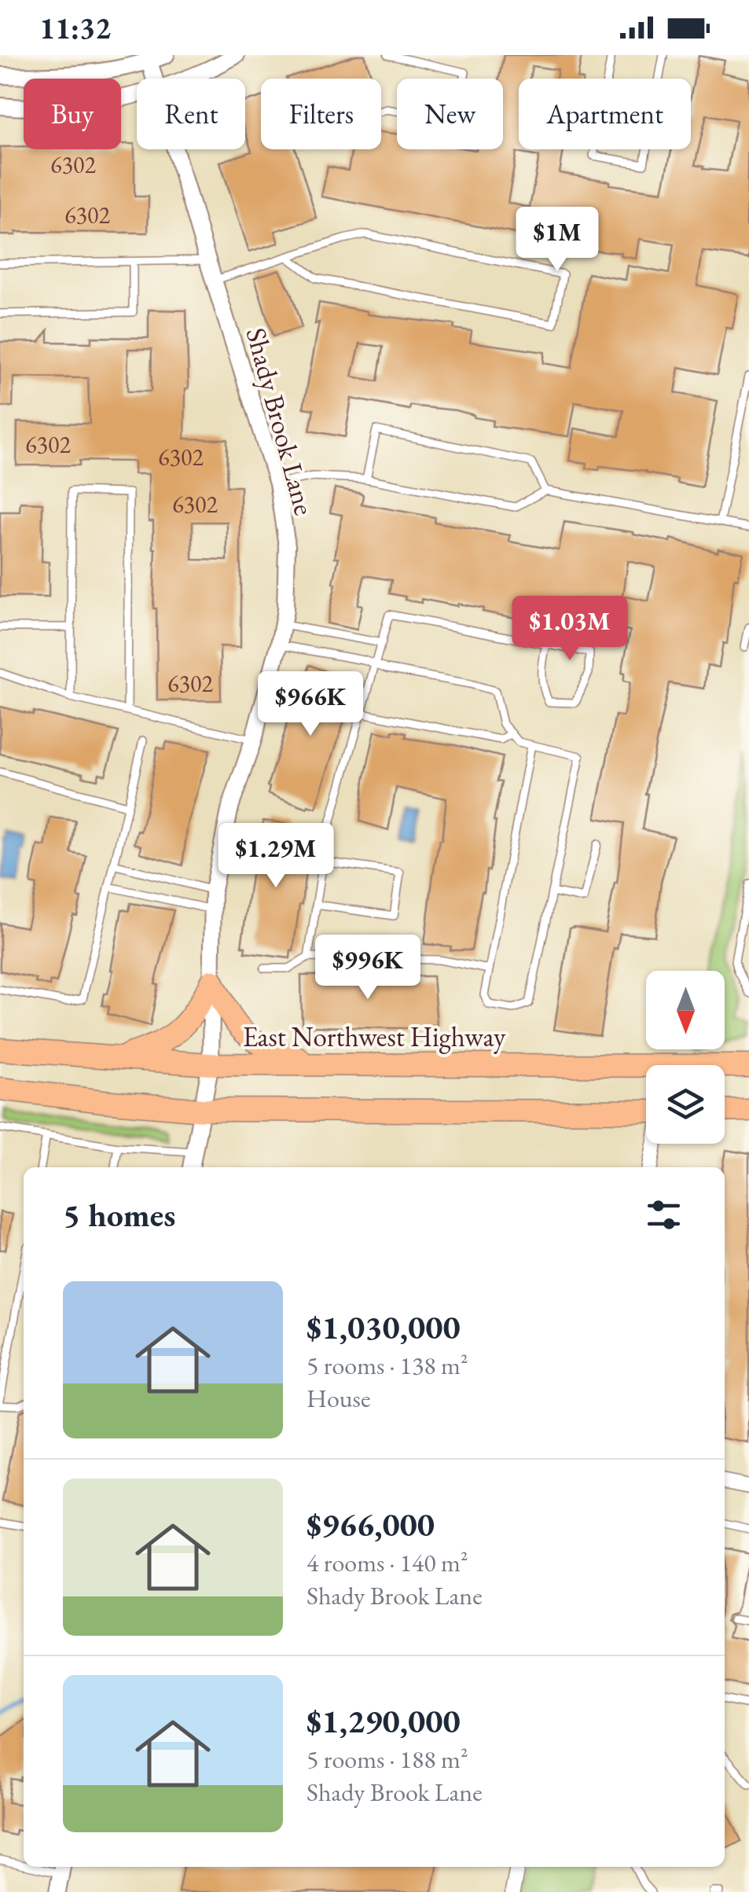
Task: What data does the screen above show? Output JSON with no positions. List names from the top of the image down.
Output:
{
  "streets": {
    "main road": ["East Northwest Highway"],
    "street": ["Shady Brook Lane"]
  },
  "crossings": [
    ["Shady Brook Lane", "East Northwest Highway"]
  ],
  "house_numbers": [
    "6302",
    "6302",
    "6302",
    "6302",
    "6302",
    "6302"
  ],
  "north": "bottom",
  "page": {
    "status": "11:32",
    "chip": [
      "Buy",
      "Rent",
      "Filters",
      "New",
      "Apartment"
    ],
    "price": [
      "$1M",
      "$1.03M",
      "$966K",
      "$1.29M",
      "$996K"
    ],
    "heading": "5 homes",
    "list": [
      {
        "name": "$1,030,000",
        "note": "5 rooms · 138 m² · House"
      },
      {
        "name": "$966,000",
        "note": "4 rooms · 140 m² · Shady Brook Lane"
      },
      {
        "name": "$1,290,000",
        "note": "5 rooms · 188 m² · Shady Brook Lane"
      }
    ]
  }
}
